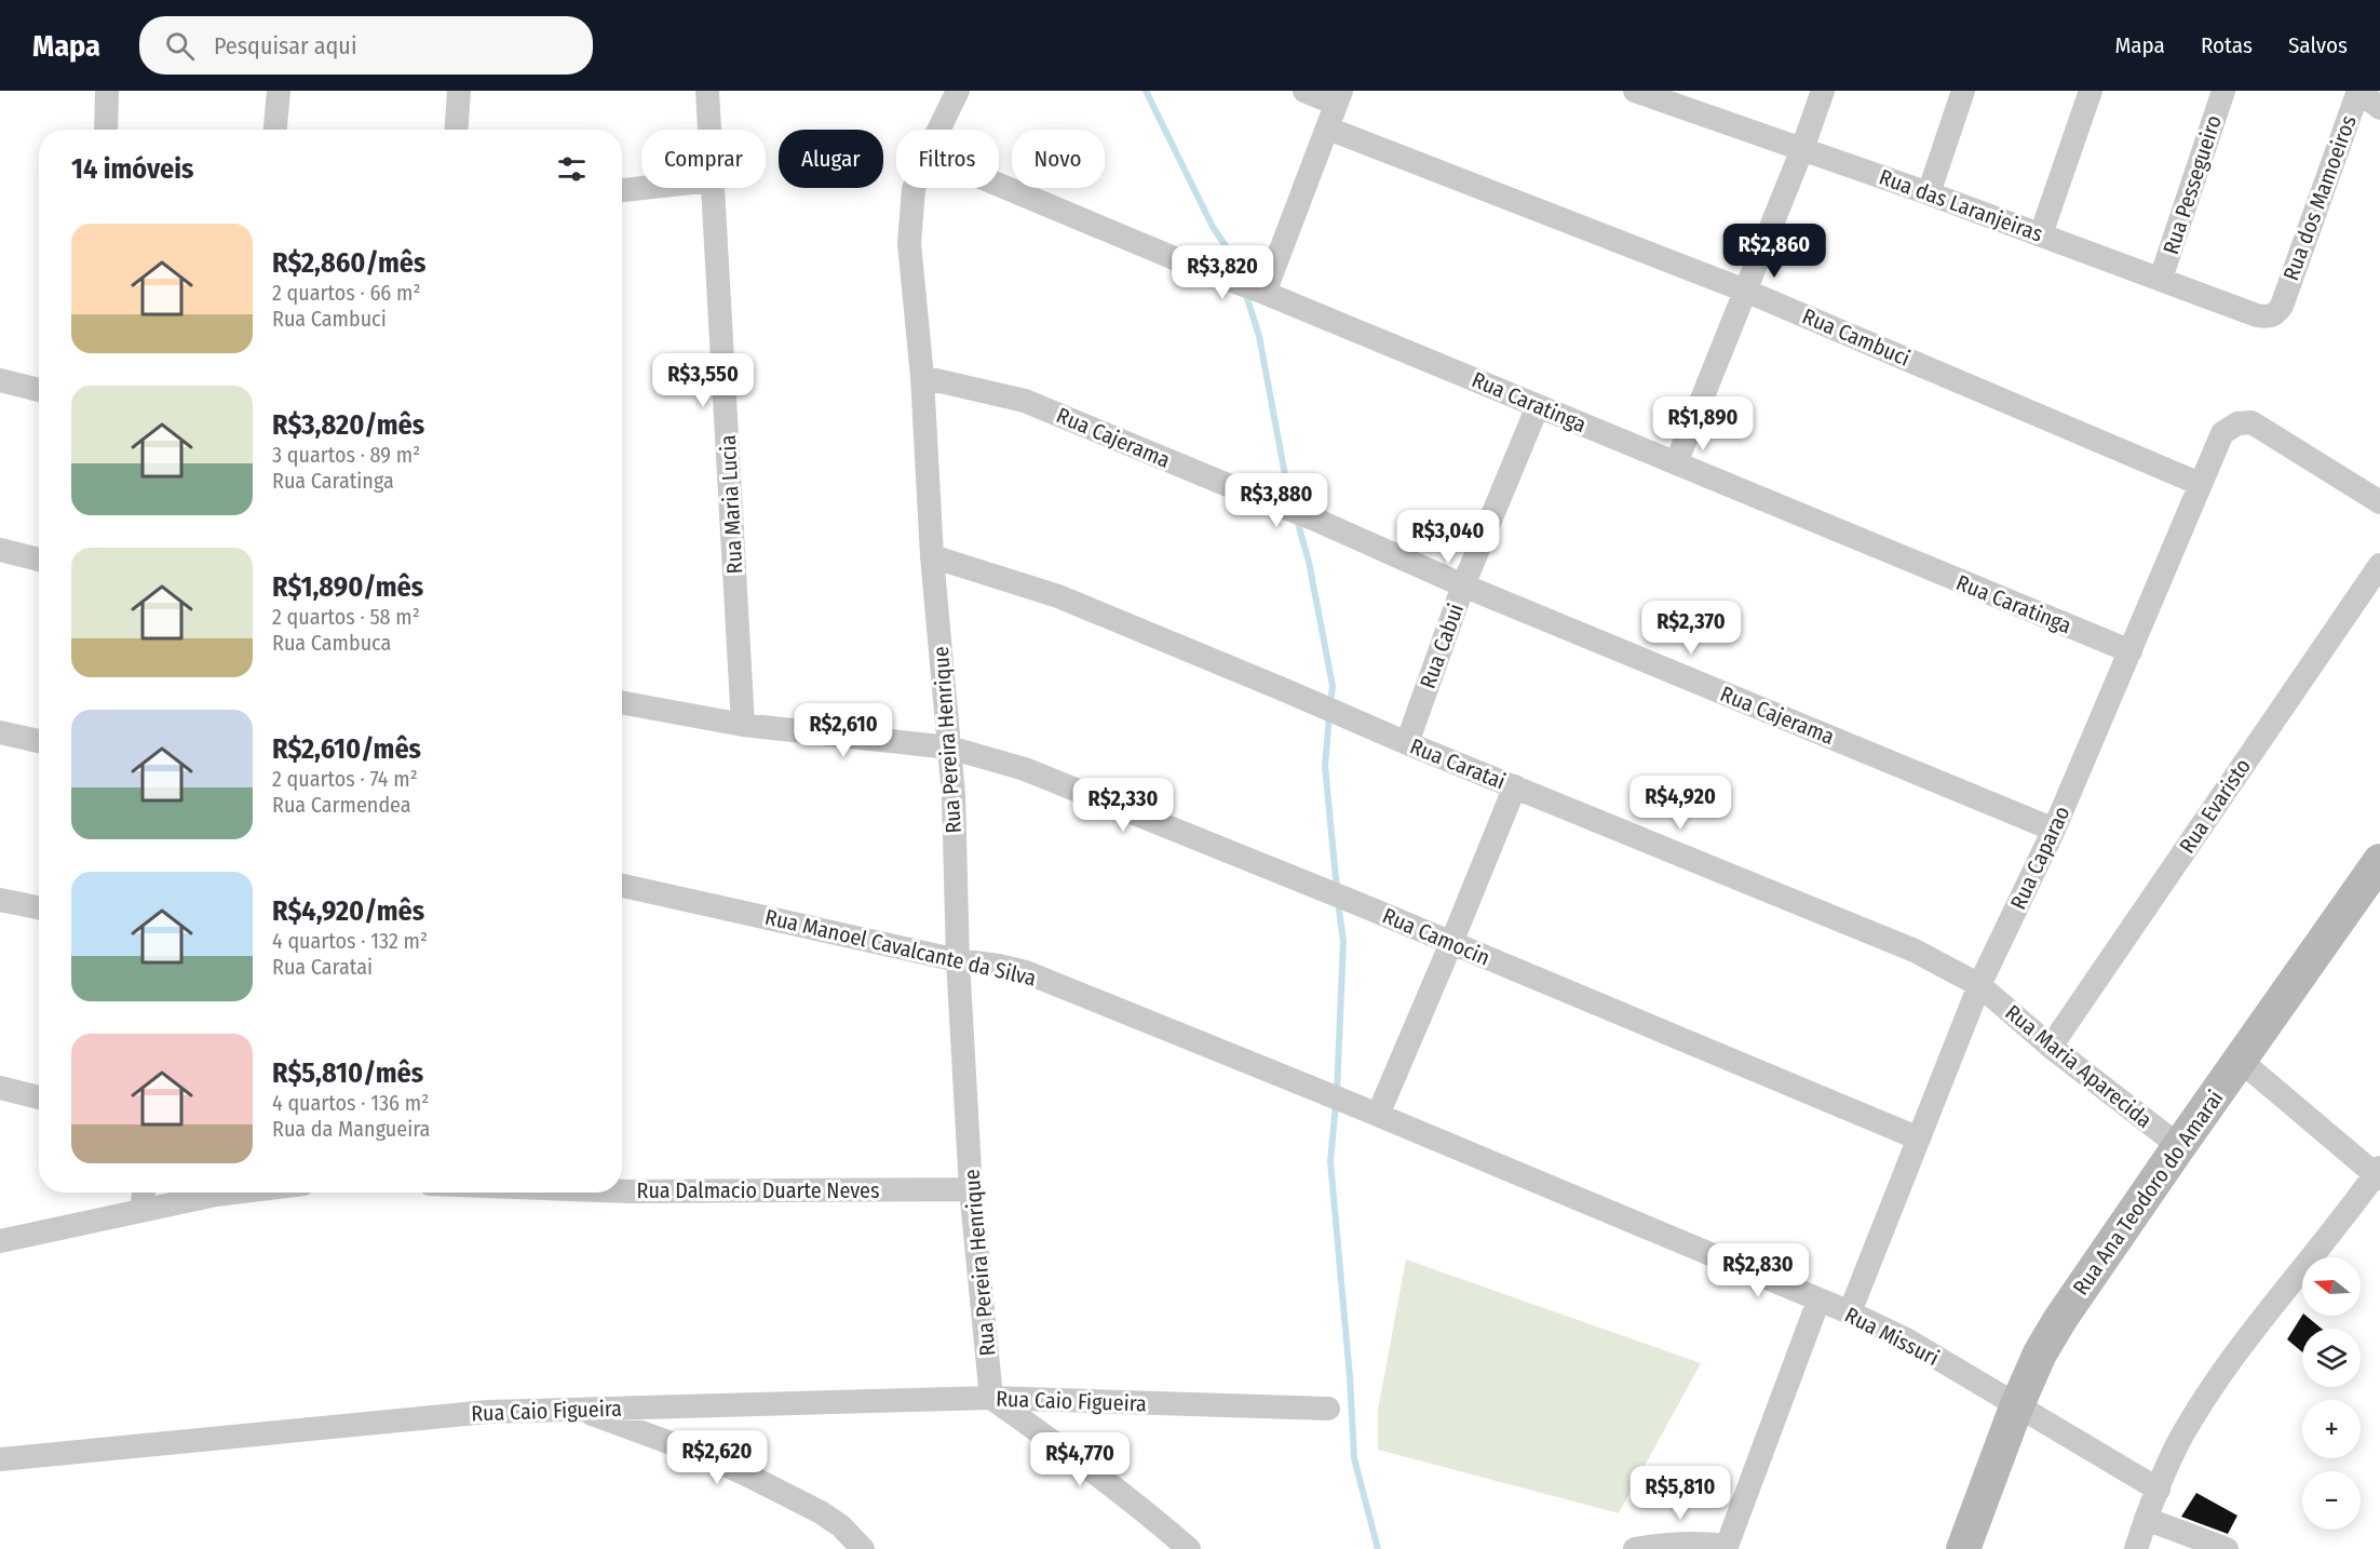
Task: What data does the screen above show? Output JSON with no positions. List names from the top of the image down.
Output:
{
  "streets": {
    "street": [
      "Rua Pessegueiro",
      "Rua dos Mamoeiros",
      "Rua das Laranjeiras",
      "Rua Cambuci",
      "Rua Caratinga",
      "Rua Cajerama",
      "Rua Maria Lucia",
      "Rua Cabui",
      "Rua Pereira Henrique",
      "Rua Caratai",
      "Rua Evaristo",
      "Rua Caparao",
      "Rua Camocin",
      "Rua Manoel Cavalcante da Silva",
      "Rua Maria Aparecida",
      "Rua Dalmacio Duarte Neves",
      "Rua Ana Teodoro do Amarai",
      "Rua Missuri",
      "Rua Caio Figueira"
    ]
  },
  "crossings": [
    ["Rua Pessegueiro", "Rua das Laranjeiras"],
    ["Rua dos Mamoeiros", "Rua das Laranjeiras"],
    ["Rua Cambuci", "Rua Caparao"],
    ["Rua Caratinga", "Rua Cabui"],
    ["Rua Caratinga", "Rua Caparao"],
    ["Rua Cajerama", "Rua Cabui"],
    ["Rua Cajerama", "Rua Pereira Henrique"],
    ["Rua Cajerama", "Rua Caparao"],
    ["Rua Maria Lucia", "Rua Camocin"],
    ["Rua Cabui", "Rua Caratai"],
    ["Rua Pereira Henrique", "Rua Caratai"],
    ["Rua Pereira Henrique", "Rua Camocin"],
    ["Rua Pereira Henrique", "Rua Manoel Cavalcante da Silva"],
    ["Rua Pereira Henrique", "Rua Dalmacio Duarte Neves"],
    ["Rua Pereira Henrique", "Rua Caio Figueira"],
    ["Rua Caratai", "Rua Caparao"],
    ["Rua Caratai", "Rua Maria Aparecida"],
    ["Rua Evaristo", "Rua Maria Aparecida"],
    ["Rua Caparao", "Rua Camocin"],
    ["Rua Caparao", "Rua Maria Aparecida"],
    ["Rua Caparao", "Rua Missuri"],
    ["Rua Manoel Cavalcante da Silva", "Rua Missuri"],
    ["Rua Maria Aparecida", "Rua Ana Teodoro do Amarai"],
    ["Rua Ana Teodoro do Amarai", "Rua Missuri"]
  ],
  "north": "left",
  "page": {
    "header": "Mapa",
    "search": "Pesquisar aqui",
    "nav": ["Mapa", "Rotas", "Salvos"],
    "chip": [
      "Comprar",
      "Alugar",
      "Filtros",
      "Novo"
    ],
    "heading": "14 imóveis",
    "list": [
      {
        "name": "R$2,860/mês",
        "note": "2 quartos · 66 m² · Rua Cambuci"
      },
      {
        "name": "R$3,820/mês",
        "note": "3 quartos · 89 m² · Rua Caratinga"
      },
      {
        "name": "R$1,890/mês",
        "note": "2 quartos · 58 m² · Rua Cambuca"
      },
      {
        "name": "R$2,610/mês",
        "note": "2 quartos · 74 m² · Rua Carmendea"
      },
      {
        "name": "R$4,920/mês",
        "note": "4 quartos · 132 m² · Rua Caratai"
      },
      {
        "name": "R$5,810/mês",
        "note": "4 quartos · 136 m² · Rua da Mangueira"
      }
    ],
    "price": [
      "R$2,860",
      "R$3,820",
      "R$3,550",
      "R$1,890",
      "R$3,880",
      "R$3,040",
      "R$2,370",
      "R$2,610",
      "R$4,920",
      "R$2,330",
      "R$2,830",
      "R$2,620",
      "R$4,770",
      "R$5,810"
    ],
    "map_buttons": ["+", "−"]
  }
}
